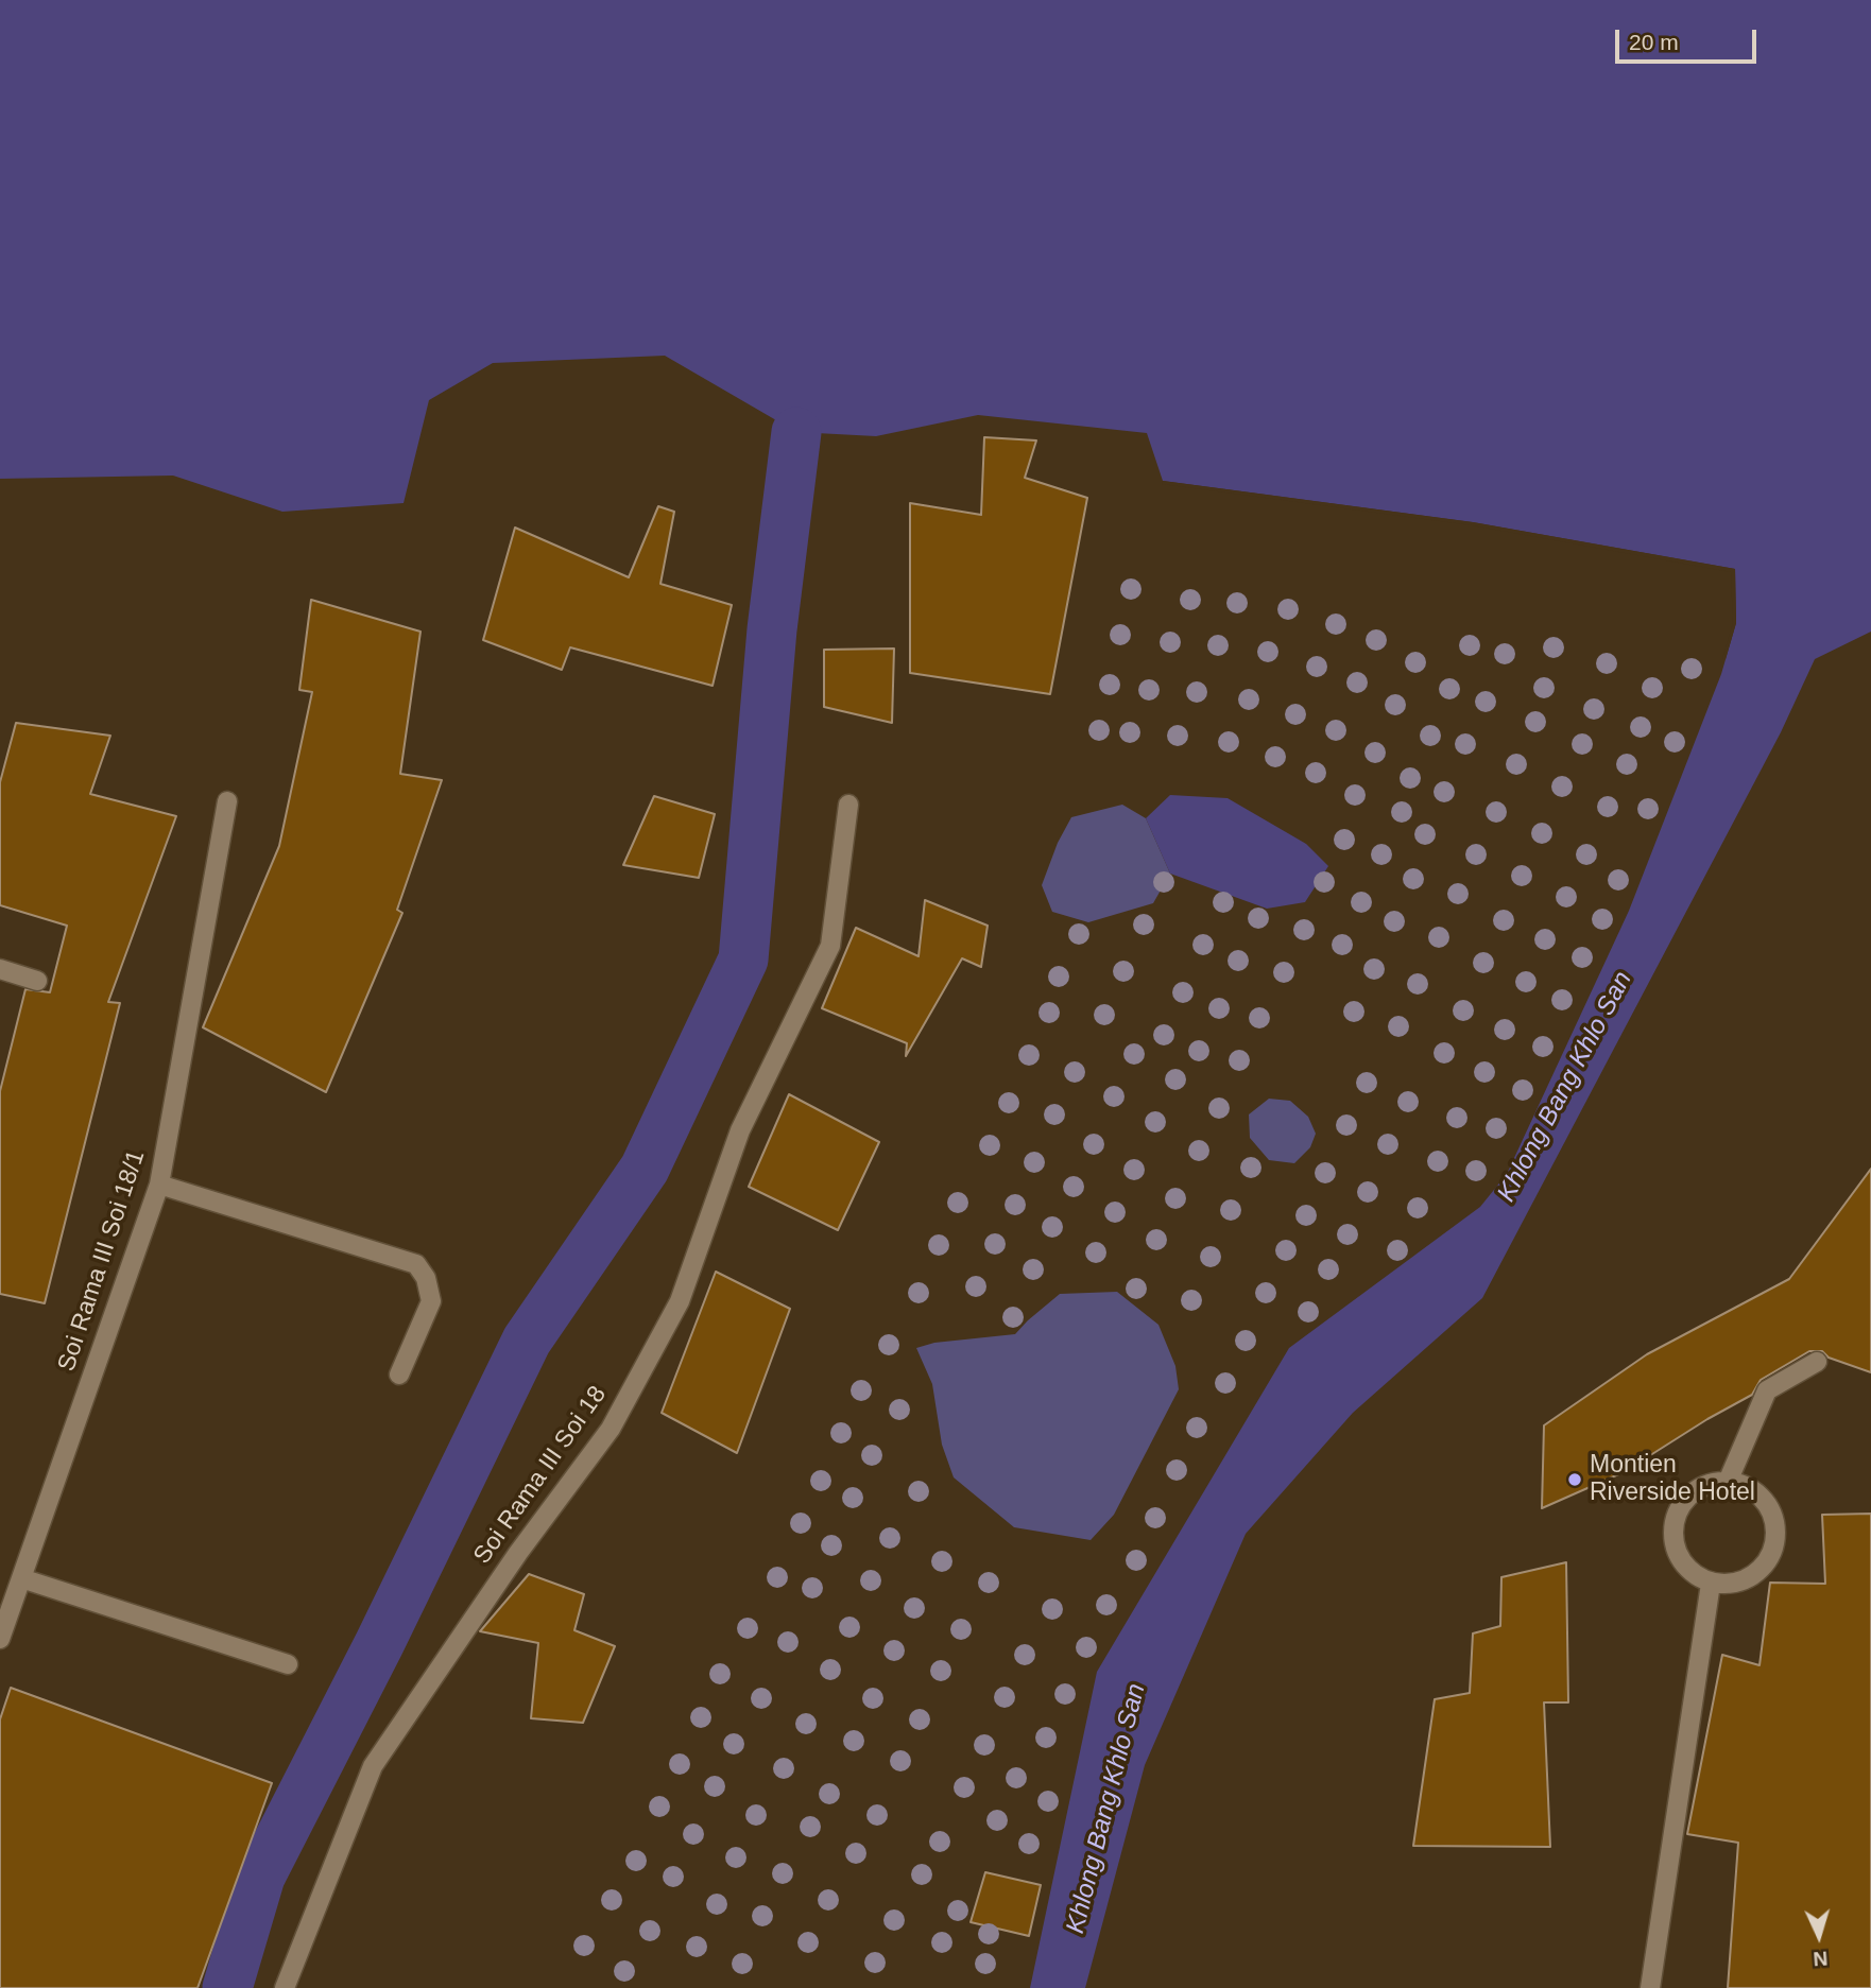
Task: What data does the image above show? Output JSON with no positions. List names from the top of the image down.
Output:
{
  "streets": {
    "street": ["Soi Rama III Soi 18/1", "Soi Rama III Soi 18"]
  },
  "water": ["Khlong Bang Khlo San"],
  "places": ["Montien Riverside Hotel"],
  "scale_bar": "20 m",
  "north": "bottom"
}
